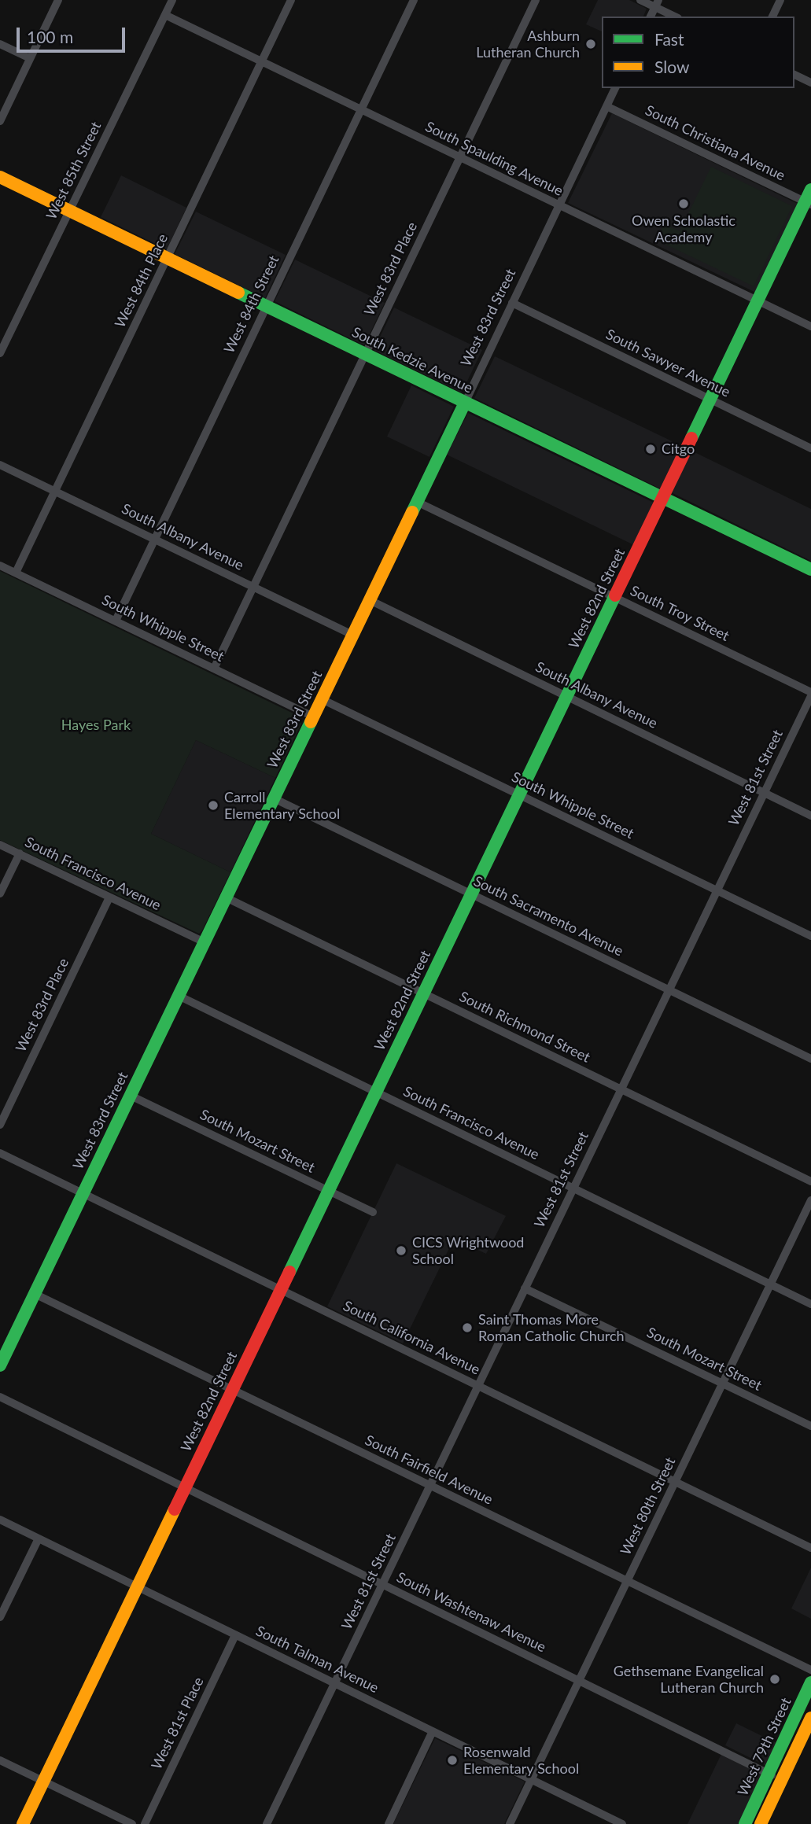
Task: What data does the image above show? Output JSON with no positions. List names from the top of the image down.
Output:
{
  "streets": {
    "street": [
      "South Christiana Avenue",
      "South Spaulding Avenue",
      "West 85th Street",
      "West 83rd Place",
      "West 84th Place",
      "West 84th Street",
      "West 83rd Street",
      "South Kedzie Avenue",
      "South Sawyer Avenue",
      "South Albany Avenue",
      "West 82nd Street",
      "South Troy Street",
      "South Whipple Street",
      "West 81st Street",
      "South Francisco Avenue",
      "South Sacramento Avenue",
      "South Richmond Street",
      "South Mozart Street",
      "South California Avenue",
      "South Fairfield Avenue",
      "West 80th Street",
      "South Washtenaw Avenue",
      "South Talman Avenue",
      "West 81st Place",
      "West 79th Street"
    ]
  },
  "crossings": [
    ["South Christiana Avenue", "West 83rd Street"],
    ["South Christiana Avenue", "West 82nd Street"],
    ["South Spaulding Avenue", "West 85th Street"],
    ["South Spaulding Avenue", "West 83rd Place"],
    ["South Spaulding Avenue", "West 84th Place"],
    ["South Spaulding Avenue", "West 84th Street"],
    ["South Spaulding Avenue", "West 83rd Street"],
    ["South Spaulding Avenue", "West 82nd Street"],
    ["West 85th Street", "South Kedzie Avenue"],
    ["West 83rd Place", "South Kedzie Avenue"],
    ["West 83rd Place", "South Albany Avenue"],
    ["West 83rd Place", "South Whipple Street"],
    ["West 83rd Place", "South Francisco Avenue"],
    ["West 84th Place", "South Kedzie Avenue"],
    ["West 84th Place", "South Albany Avenue"],
    ["West 84th Place", "South Whipple Street"],
    ["West 84th Street", "South Kedzie Avenue"],
    ["West 84th Street", "South Albany Avenue"],
    ["West 84th Street", "South Whipple Street"],
    ["West 83rd Street", "South Kedzie Avenue"],
    ["West 83rd Street", "South Sawyer Avenue"],
    ["West 83rd Street", "South Albany Avenue"],
    ["West 83rd Street", "South Troy Street"],
    ["West 83rd Street", "South Whipple Street"],
    ["West 83rd Street", "South Francisco Avenue"],
    ["West 83rd Street", "South Sacramento Avenue"],
    ["West 83rd Street", "South Richmond Street"],
    ["West 83rd Street", "South Mozart Street"],
    ["West 83rd Street", "South California Avenue"],
    ["West 83rd Street", "South Fairfield Avenue"],
    ["South Kedzie Avenue", "West 82nd Street"],
    ["South Sawyer Avenue", "West 82nd Street"],
    ["South Albany Avenue", "West 82nd Street"],
    ["South Albany Avenue", "West 81st Street"],
    ["West 82nd Street", "South Troy Street"],
    ["West 82nd Street", "South Whipple Street"],
    ["West 82nd Street", "South Francisco Avenue"],
    ["West 82nd Street", "South Sacramento Avenue"],
    ["West 82nd Street", "South Richmond Street"],
    ["West 82nd Street", "South Mozart Street"],
    ["West 82nd Street", "South California Avenue"],
    ["West 82nd Street", "South Fairfield Avenue"],
    ["West 82nd Street", "South Washtenaw Avenue"],
    ["West 82nd Street", "South Talman Avenue"],
    ["South Troy Street", "West 81st Street"],
    ["South Whipple Street", "West 81st Street"],
    ["West 81st Street", "South Francisco Avenue"],
    ["West 81st Street", "South Sacramento Avenue"],
    ["West 81st Street", "South Richmond Street"],
    ["West 81st Street", "South Mozart Street"],
    ["West 81st Street", "South California Avenue"],
    ["West 81st Street", "South Fairfield Avenue"],
    ["West 81st Street", "South Washtenaw Avenue"],
    ["West 81st Street", "South Talman Avenue"],
    ["South Francisco Avenue", "West 80th Street"],
    ["South Mozart Street", "West 80th Street"],
    ["South California Avenue", "West 80th Street"],
    ["South Fairfield Avenue", "West 80th Street"],
    ["West 80th Street", "South Washtenaw Avenue"],
    ["West 80th Street", "South Talman Avenue"],
    ["South Washtenaw Avenue", "West 79th Street"],
    ["South Talman Avenue", "West 81st Place"]
  ],
  "parks": ["Hayes Park"],
  "places": [
    "Ashburn Lutheran Church",
    "Owen Scholastic Academy",
    "Citgo",
    "Carroll Elementary School",
    "CICS Wrightwood School",
    "Saint Thomas More Roman Catholic Church",
    "Gethsemane Evangelical Lutheran Church",
    "Rosenwald Elementary School"
  ],
  "legend": ["Fast", "Slow"],
  "scale_bar": "100 m"
}
